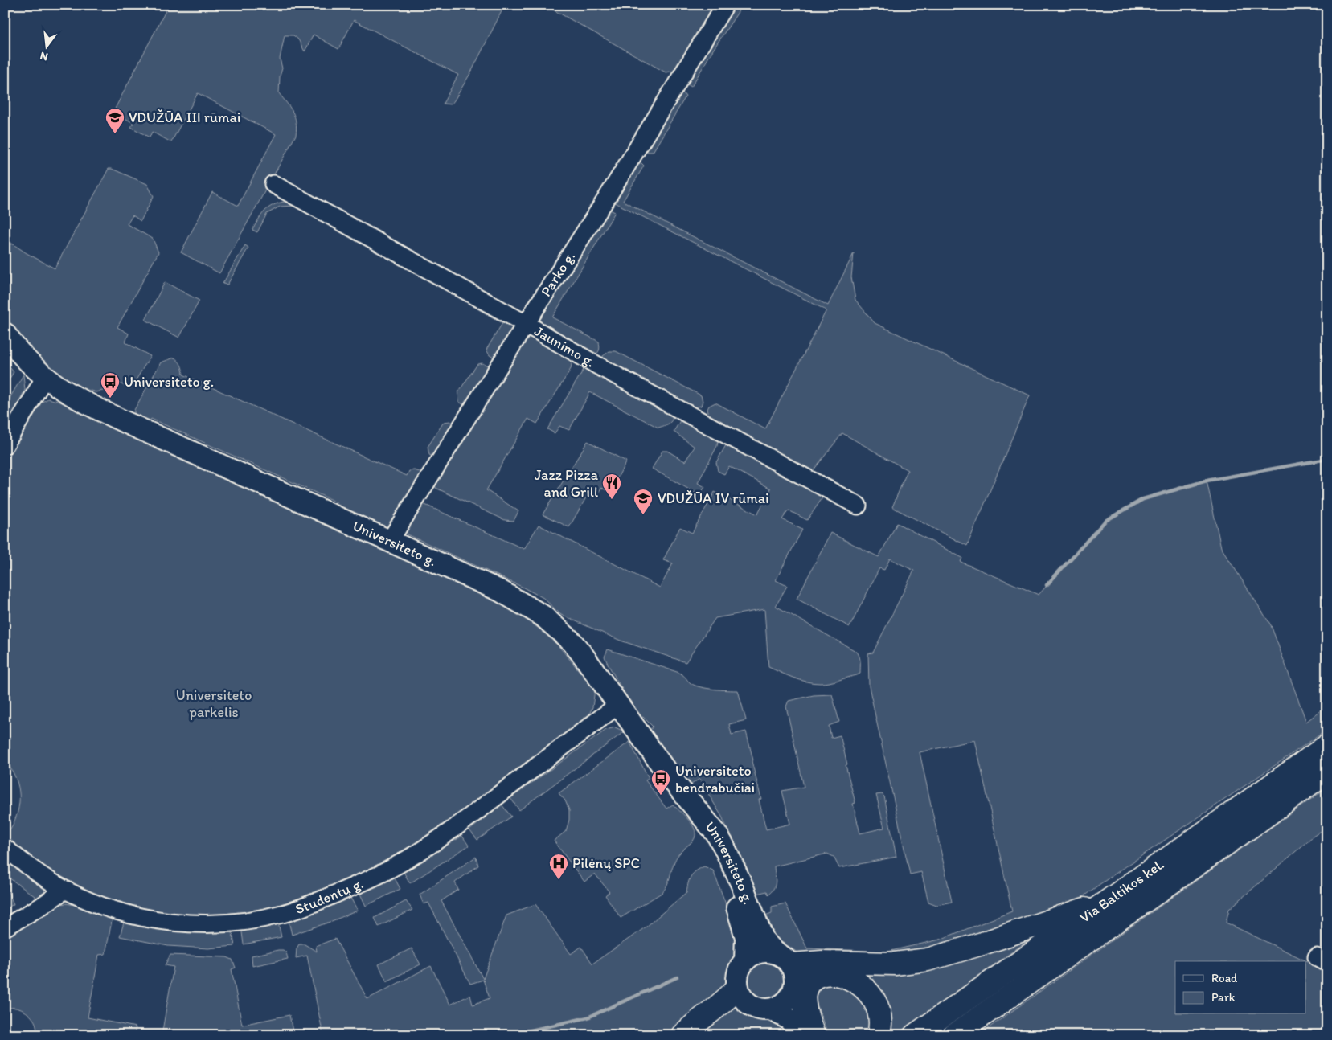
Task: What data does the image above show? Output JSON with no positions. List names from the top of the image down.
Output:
{
  "streets": {
    "highway": ["Via Baltikos kel."],
    "main road": ["Universiteto g."],
    "street": ["Parko g.", "Jaunimo g.", "Studentų g."]
  },
  "crossings": [
    ["Parko g.", "Jaunimo g."],
    ["Parko g.", "Universiteto g."],
    ["Universiteto g.", "Studentų g."]
  ],
  "parks": ["Universiteto parkelis"],
  "places": {
    "school or university": ["VDUŽŪA III rūmai", "VDUŽŪA IV rūmai"],
    "bus stop": ["Universiteto g.", "Universiteto bendrabučiai"],
    "restaurant": ["Jazz Pizza and Grill"],
    "hospital": ["Pilėnų SPC"]
  },
  "legend": ["Road", "Park"],
  "north": "bottom"
}
